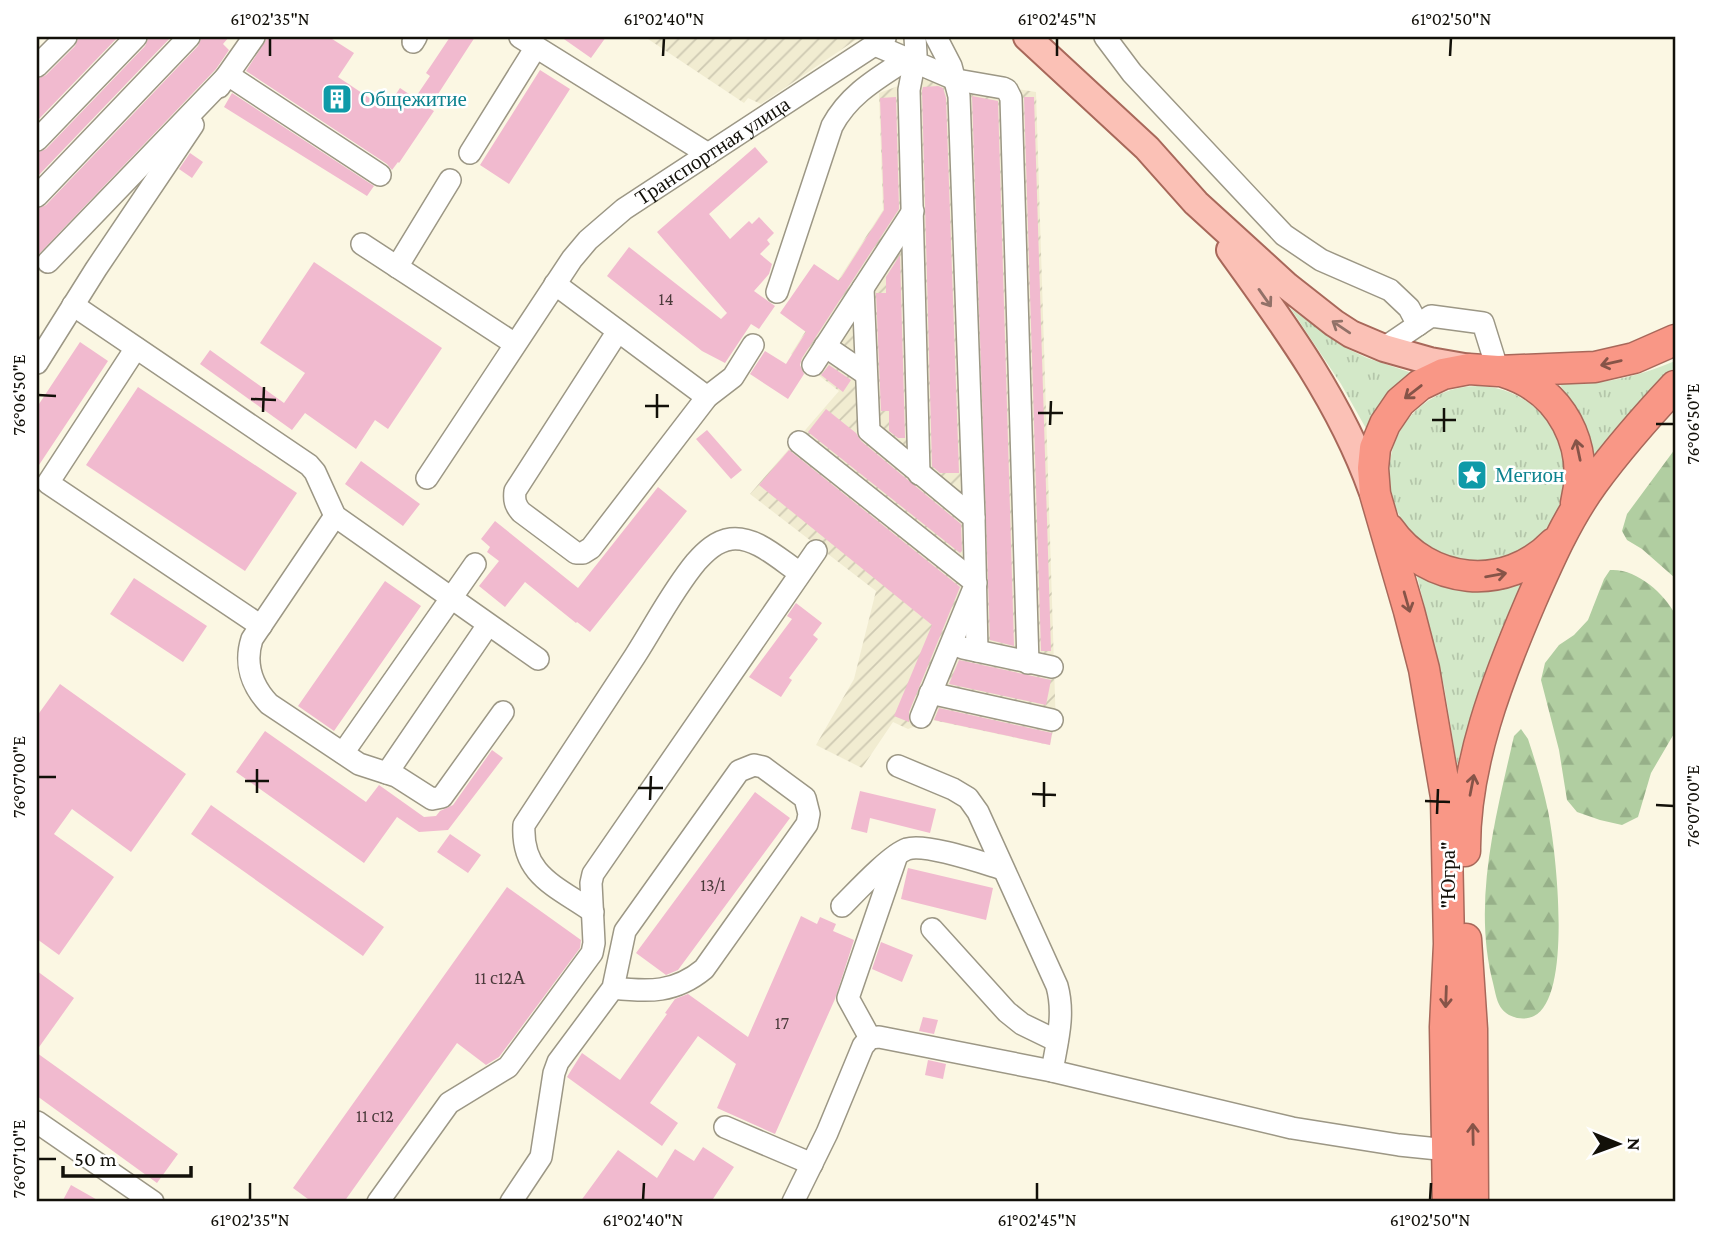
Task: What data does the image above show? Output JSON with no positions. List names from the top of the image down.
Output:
{
  "streets": {
    "highway": ["\"Югра\""],
    "street": ["Транспортная улица"]
  },
  "places": {
    "building": ["Общежитие"],
    "place": ["Мегион"]
  },
  "house_numbers": [
    "14",
    "13/1",
    "11 с12А",
    "17",
    "11 с12"
  ],
  "scale_bar": "50 m",
  "north": "right",
  "coordinates": [
    "61°02'35\"N",
    "61°02'40\"N",
    "61°02'45\"N",
    "61°02'50\"N",
    "76°06'50\"E",
    "76°07'00\"E",
    "76°07'10\"E"
  ]
}
